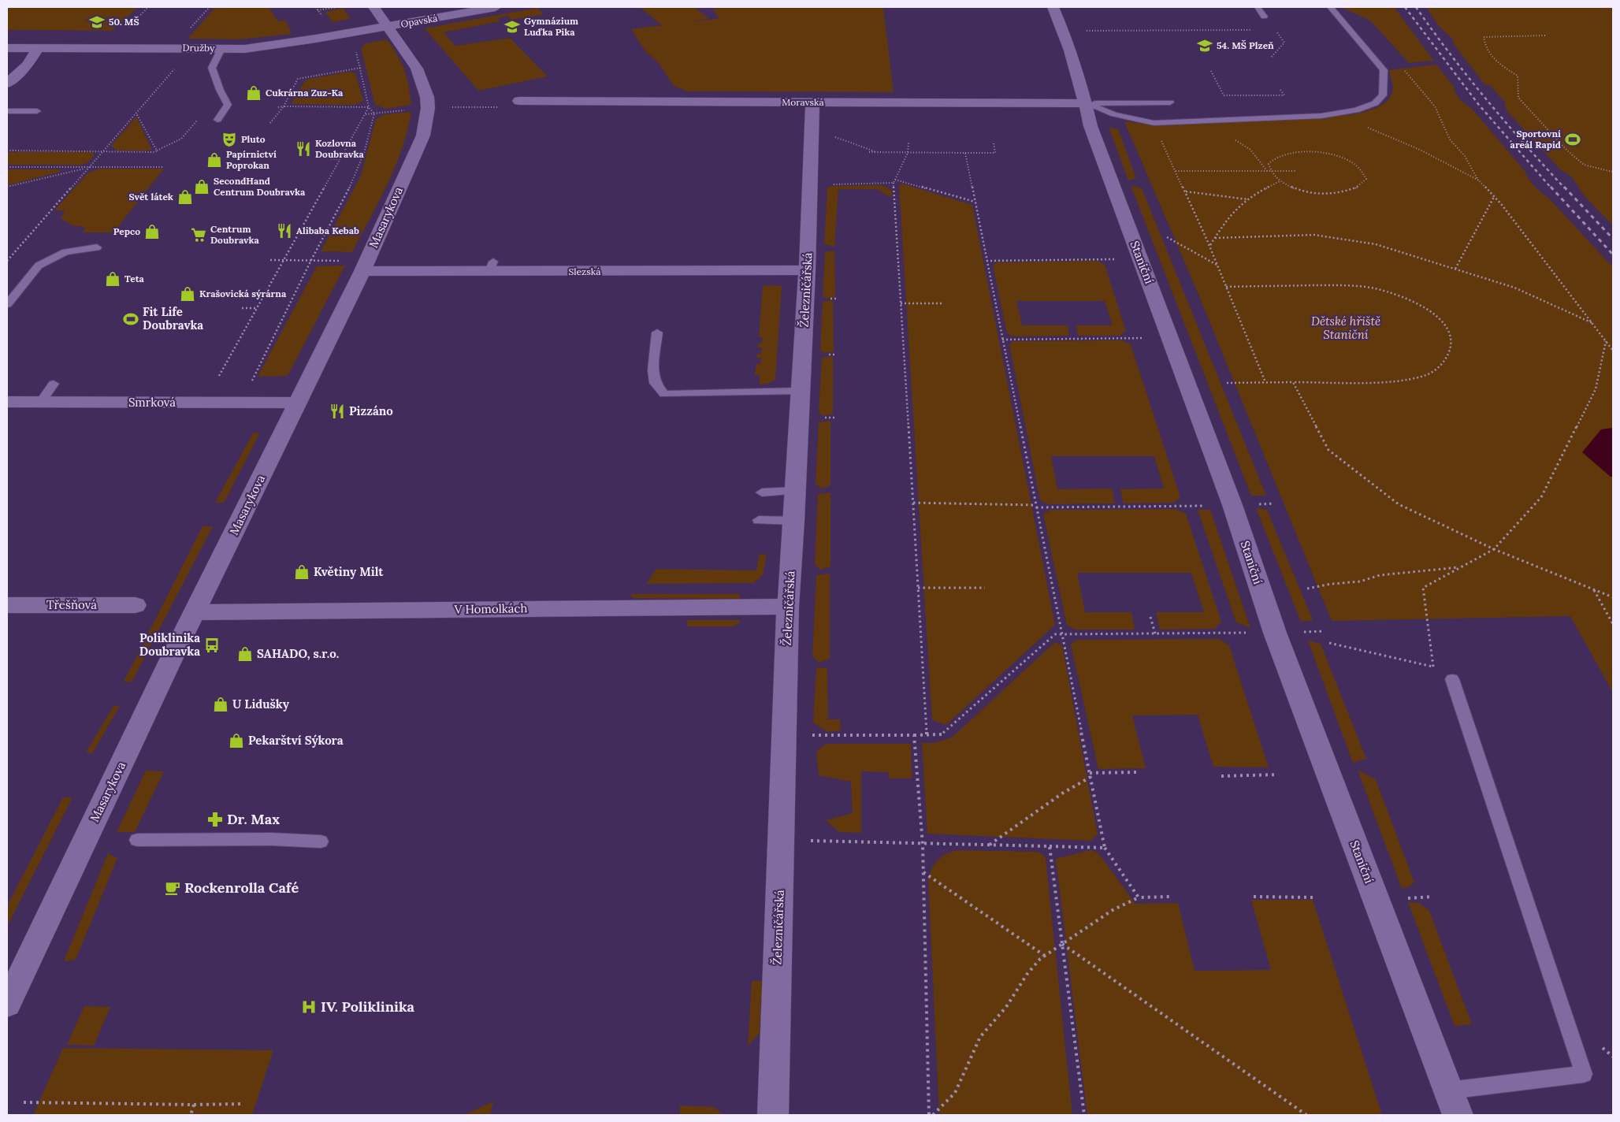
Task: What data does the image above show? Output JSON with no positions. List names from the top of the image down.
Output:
{
  "streets": {
    "street": [
      "Opavská",
      "Družby",
      "Moravská",
      "Masarykova",
      "Staniční",
      "Slezská",
      "Železničářská",
      "Smrková",
      "Třešňová",
      "V Homolkách"
    ]
  },
  "crossings": [
    ["Opavská", "Družby"],
    ["Opavská", "Masarykova"],
    ["Družby", "Masarykova"],
    ["Moravská", "Staniční"],
    ["Moravská", "Železničářská"],
    ["Masarykova", "Slezská"],
    ["Masarykova", "Smrková"],
    ["Masarykova", "V Homolkách"],
    ["Slezská", "Železničářská"],
    ["Železničářská", "V Homolkách"]
  ],
  "parks": ["Dětské hřiště Staniční"],
  "places": {
    "school or university": ["50. MŠ", "Gymnázium Luďka Pika", "54. MŠ Plzeň"],
    "shop": [
      "Cukrárna Zuz-Ka",
      "Papírnictví Poprokan",
      "SecondHand Centrum Doubravka",
      "Svět látek",
      "Pepco",
      "Teta",
      "Krašovická sýrárna",
      "Květiny Milt",
      "SAHADO, s.r.o.",
      "U Lidušky",
      "Pekarštví Sýkora"
    ],
    "theatre": ["Pluto"],
    "sports": ["Sportovní areál Rapid", "Fit Life Doubravka"],
    "restaurant": ["Kozlovna Doubravka", "Alibaba Kebab", "Pizzáno"],
    "supermarket": ["Centrum Doubravka"],
    "bus stop": ["Poliklinika Doubravka"],
    "pharmacy": ["Dr. Max"],
    "cafe": ["Rockenrolla Café"],
    "hospital": ["IV. Poliklinika"]
  }
}
